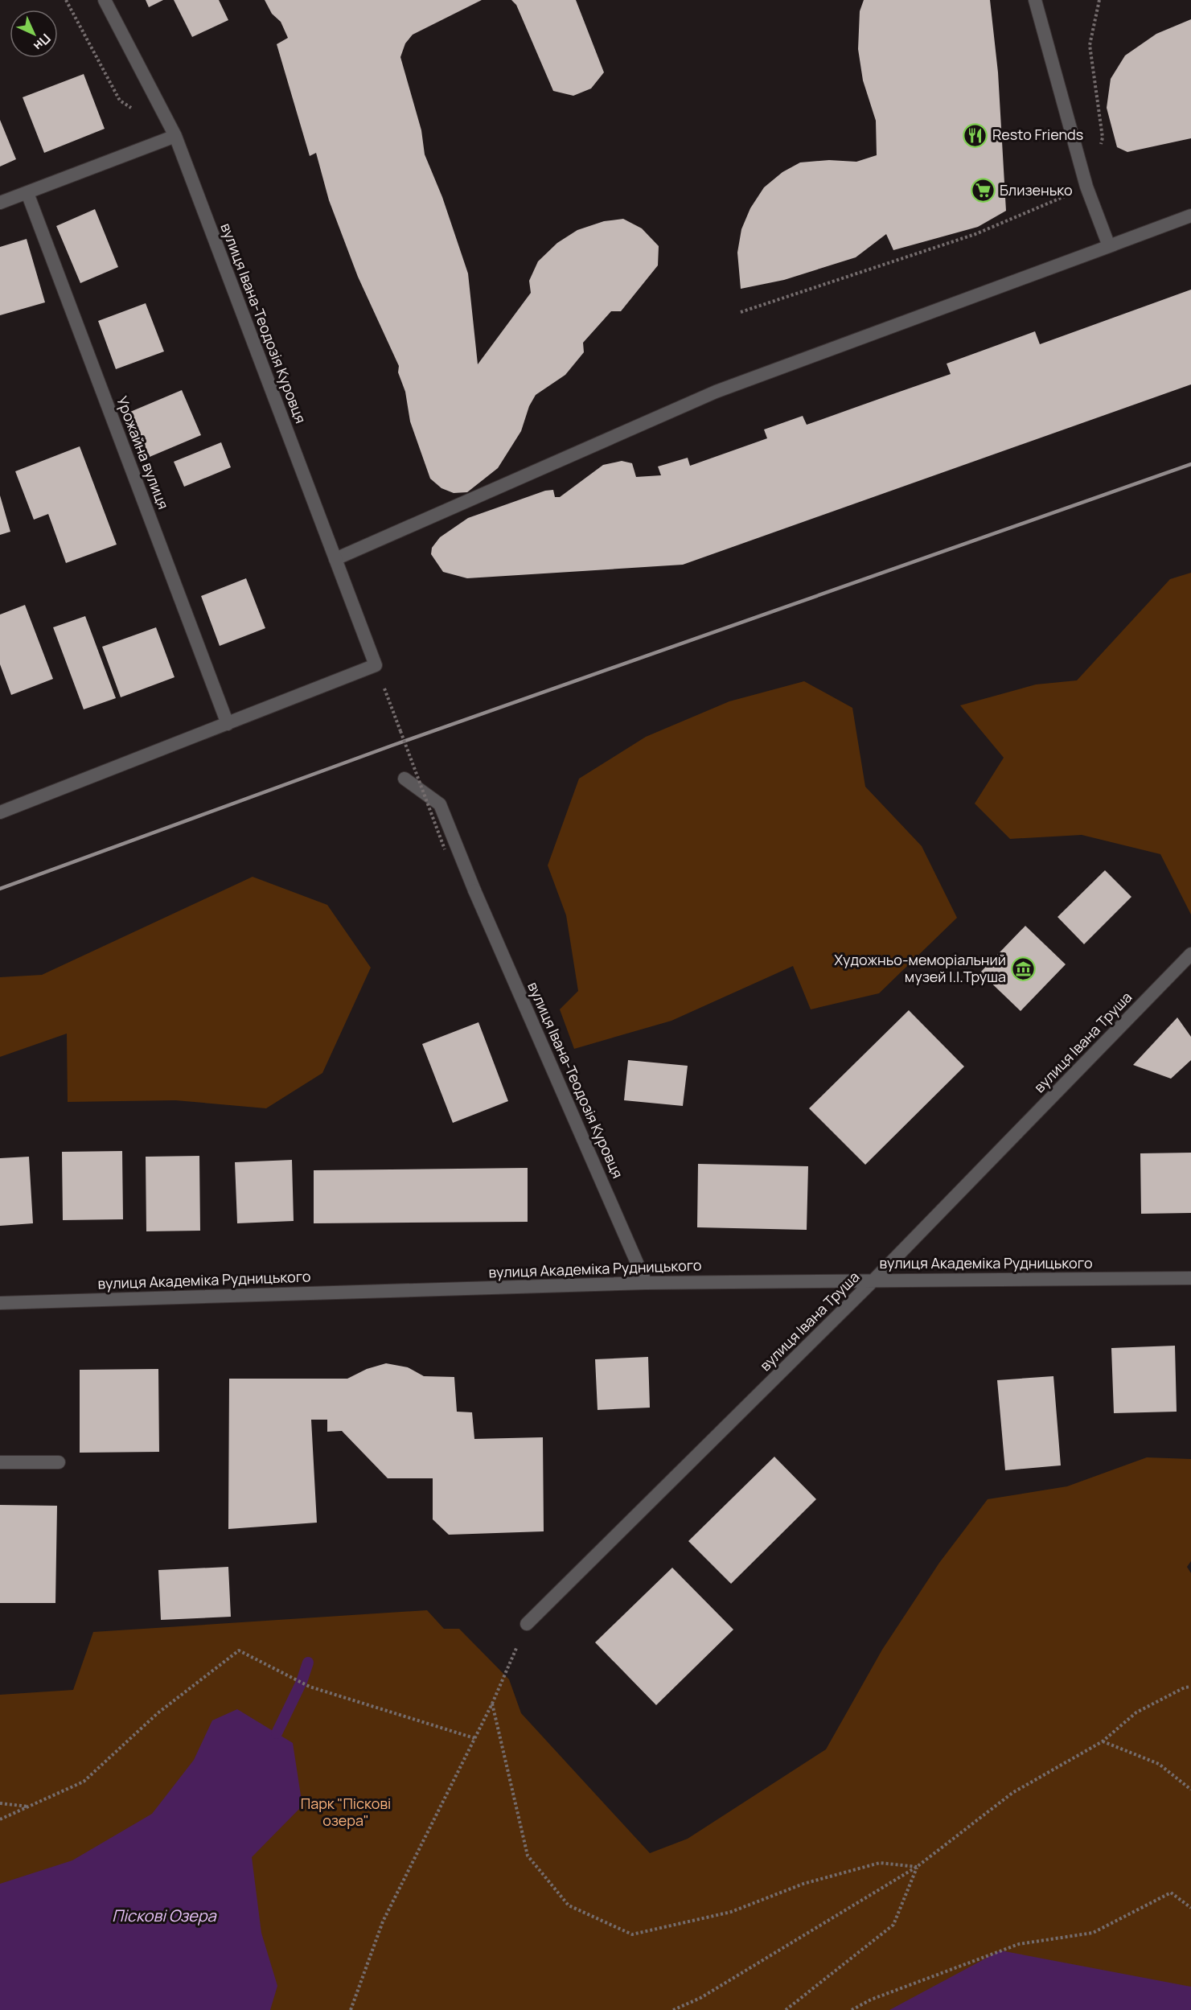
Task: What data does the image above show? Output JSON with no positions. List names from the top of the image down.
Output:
{
  "streets": {
    "street": [
      "вулиця Івана-Теодозія Куровця",
      "Урожайна вулиця",
      "вулиця Івана Труша",
      "вулиця Академіка Рудницького"
    ]
  },
  "crossings": [
    ["вулиця Івана-Теодозія Куровця", "Урожайна вулиця"],
    ["вулиця Івана-Теодозія Куровця", "вулиця Академіка Рудницького"],
    ["вулиця Івана Труша", "вулиця Академіка Рудницького"]
  ],
  "water": ["Піскові Озера"],
  "parks": ["Парк \"Піскові озера\""],
  "places": {
    "restaurant": ["Resto Friends"],
    "supermarket": ["Близенько"],
    "museum": ["Художньо-меморіальний музей І.І.Труша"]
  },
  "north": "bottom right"
}
